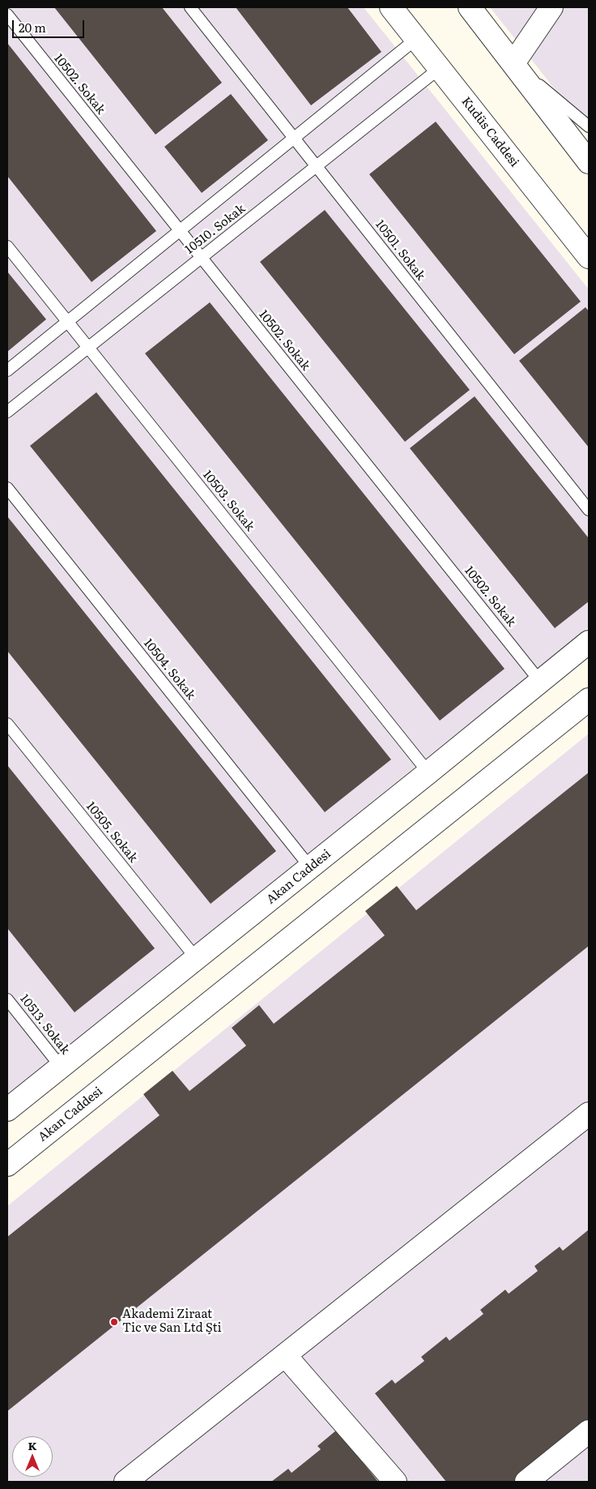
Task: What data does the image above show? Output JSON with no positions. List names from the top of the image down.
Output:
{
  "streets": {
    "street": ["Kudüs Caddesi", "Akan Caddesi"],
    "lane": [
      "10502. Sokak",
      "10510. Sokak",
      "10501. Sokak",
      "10503. Sokak",
      "10504. Sokak",
      "10505. Sokak",
      "10513. Sokak"
    ]
  },
  "crossings": [
    ["10502. Sokak", "10510. Sokak"],
    ["10502. Sokak", "Akan Caddesi"],
    ["Kudüs Caddesi", "10510. Sokak"],
    ["10510. Sokak", "10501. Sokak"],
    ["10510. Sokak", "10503. Sokak"],
    ["10503. Sokak", "Akan Caddesi"],
    ["10504. Sokak", "Akan Caddesi"],
    ["10505. Sokak", "Akan Caddesi"],
    ["Akan Caddesi", "10513. Sokak"]
  ],
  "places": ["Akademi Ziraat Tic ve San Ltd Şti"],
  "scale_bar": "20 m",
  "north": "top"
}
